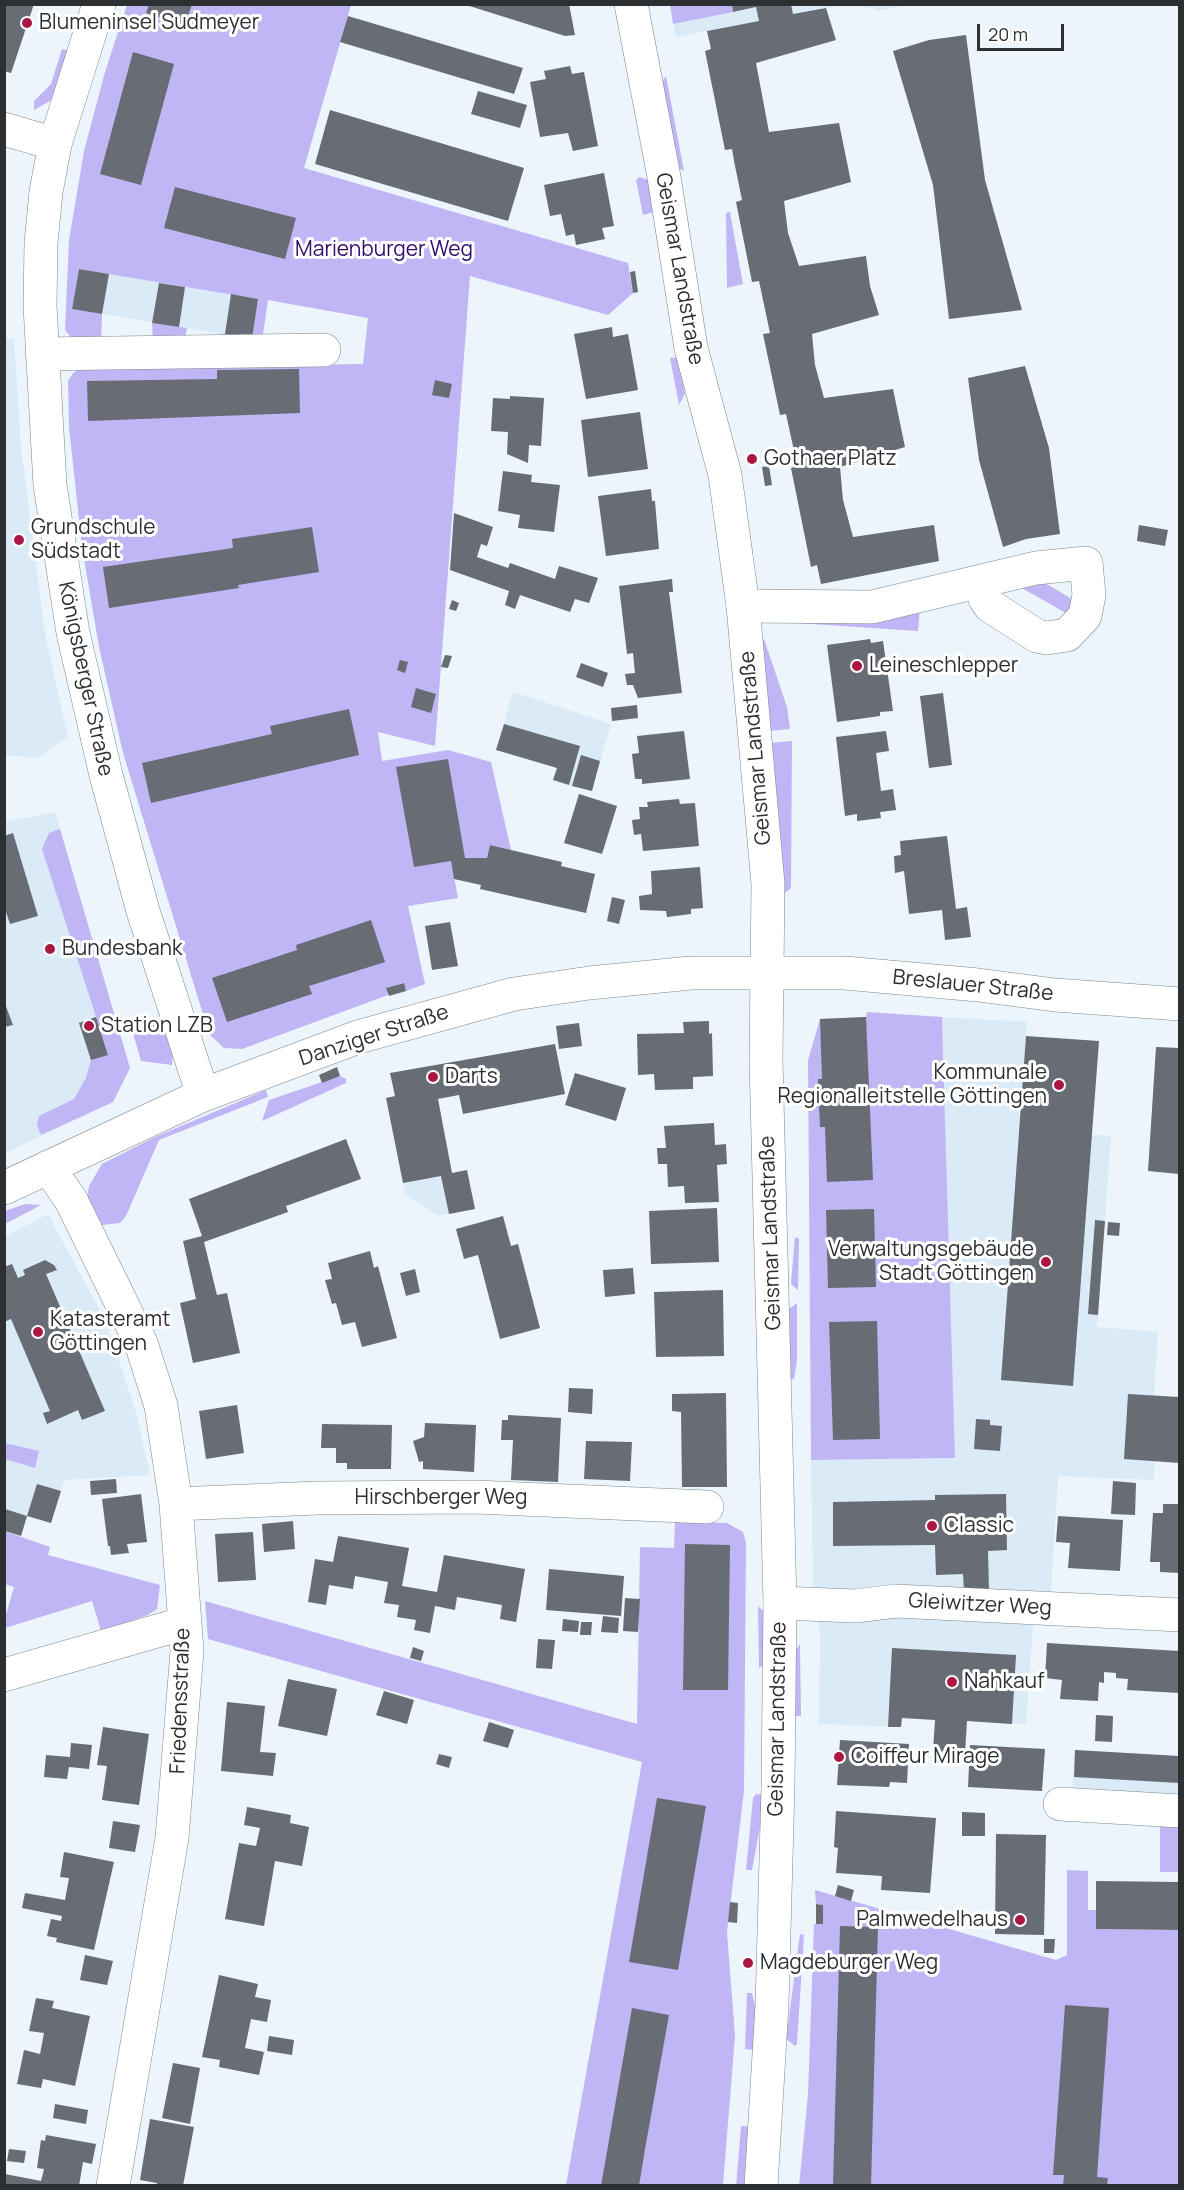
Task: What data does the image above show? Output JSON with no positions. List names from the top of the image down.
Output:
{
  "streets": {
    "street": [
      "Geismar Landstraße",
      "Königsberger Straße",
      "Breslauer Straße",
      "Danziger Straße",
      "Hirschberger Weg",
      "Gleiwitzer Weg",
      "Friedensstraße"
    ]
  },
  "crossings": [
    ["Geismar Landstraße", "Breslauer Straße"],
    ["Geismar Landstraße", "Danziger Straße"],
    ["Geismar Landstraße", "Gleiwitzer Weg"],
    ["Königsberger Straße", "Danziger Straße"],
    ["Breslauer Straße", "Danziger Straße"],
    ["Danziger Straße", "Friedensstraße"],
    ["Hirschberger Weg", "Friedensstraße"]
  ],
  "parks": ["Marienburger Weg"],
  "places": [
    "Blumeninsel Sudmeyer",
    "Gothaer Platz",
    "Grundschule Südstadt",
    "Leineschlepper",
    "Bundesbank",
    "Station LZB",
    "Darts",
    "Kommunale Regionalleitstelle Göttingen",
    "Verwaltungsgebäude Stadt Göttingen",
    "Katasteramt Göttingen",
    "Classic",
    "Nahkauf",
    "Coiffeur Mirage",
    "Palmwedelhaus",
    "Magdeburger Weg"
  ],
  "scale_bar": "20 m"
}
